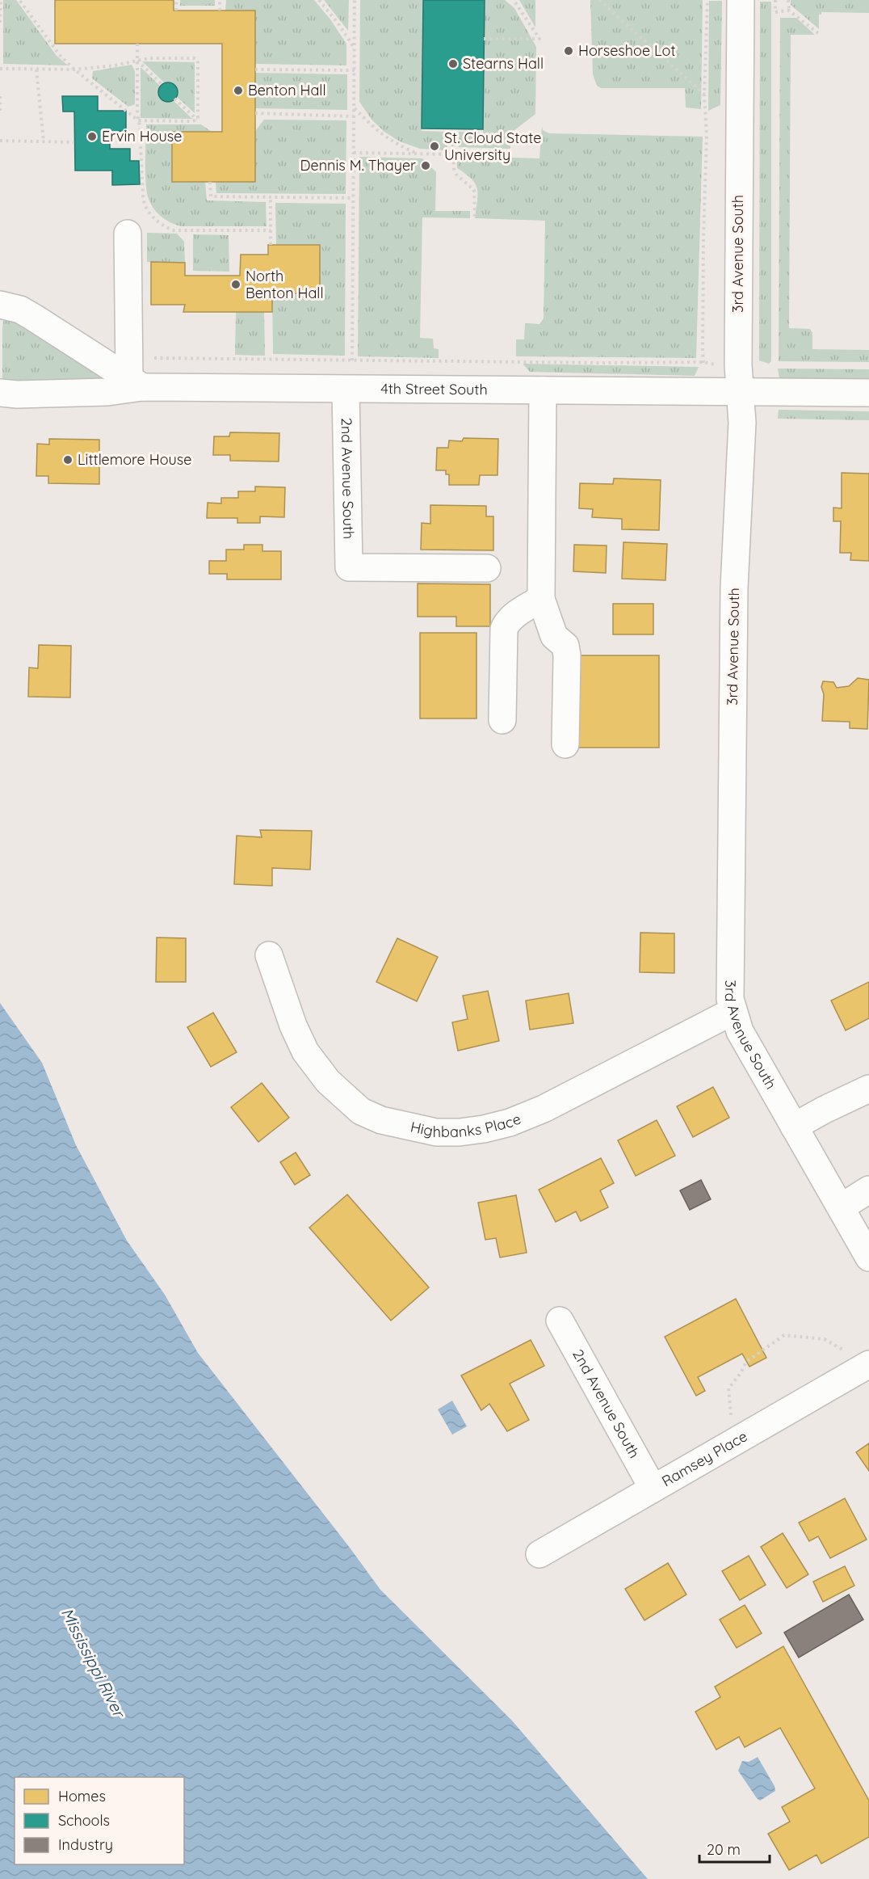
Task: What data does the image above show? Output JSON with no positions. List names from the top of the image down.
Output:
{
  "streets": {
    "street": [
      "3rd Avenue South",
      "4th Street South",
      "2nd Avenue South",
      "Highbanks Place",
      "Ramsey Place"
    ]
  },
  "crossings": [
    ["3rd Avenue South", "4th Street South"],
    ["3rd Avenue South", "Highbanks Place"],
    ["4th Street South", "2nd Avenue South"],
    ["2nd Avenue South", "Ramsey Place"]
  ],
  "water": ["Mississippi River"],
  "places": [
    "Horseshoe Lot",
    "Stearns Hall",
    "Benton Hall",
    "Ervin House",
    "St. Cloud State University",
    "Dennis M. Thayer",
    "North Benton Hall",
    "Littlemore House"
  ],
  "legend": ["Homes", "Schools", "Industry"],
  "scale_bar": "20 m"
}
